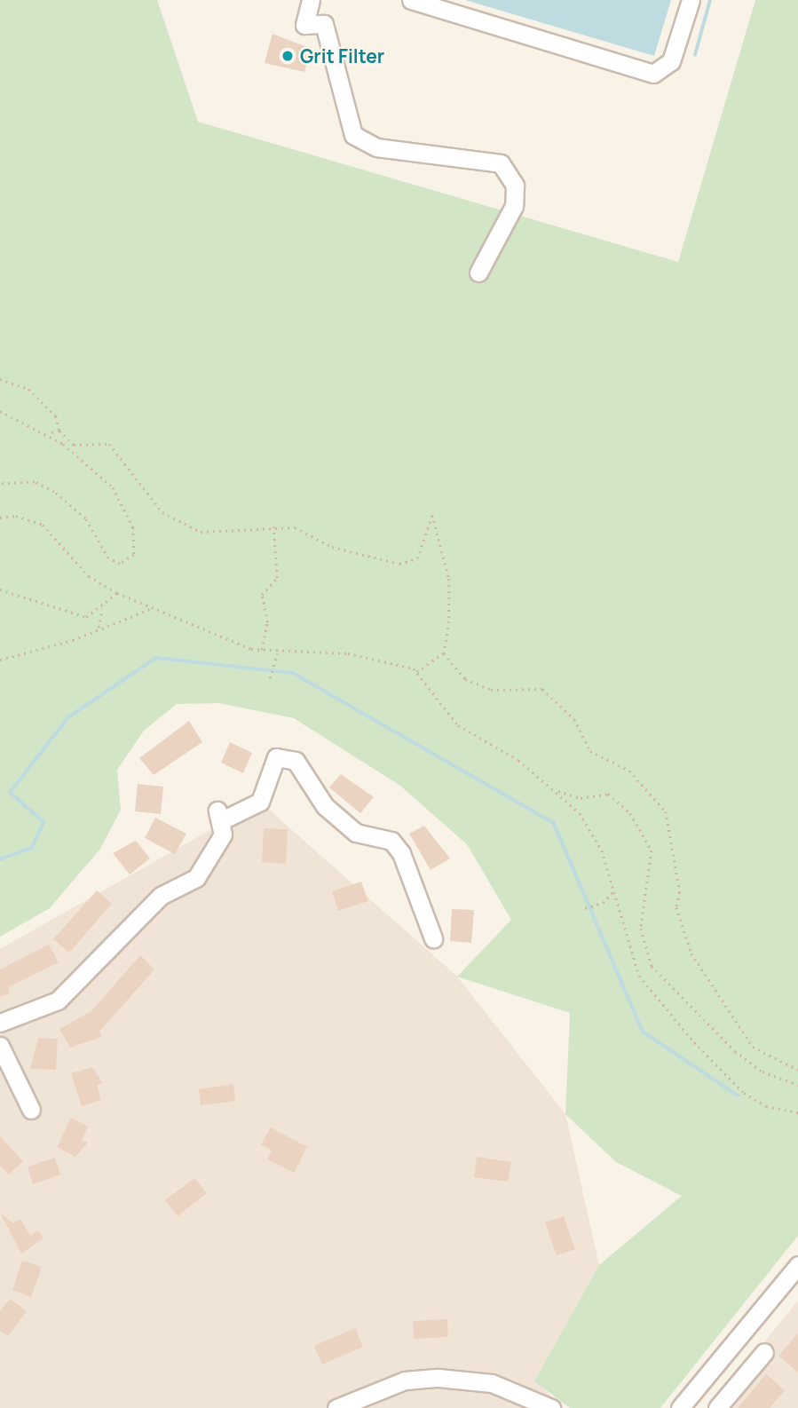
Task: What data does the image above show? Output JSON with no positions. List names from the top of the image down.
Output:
{
  "places": ["Grit Filter"]
}
